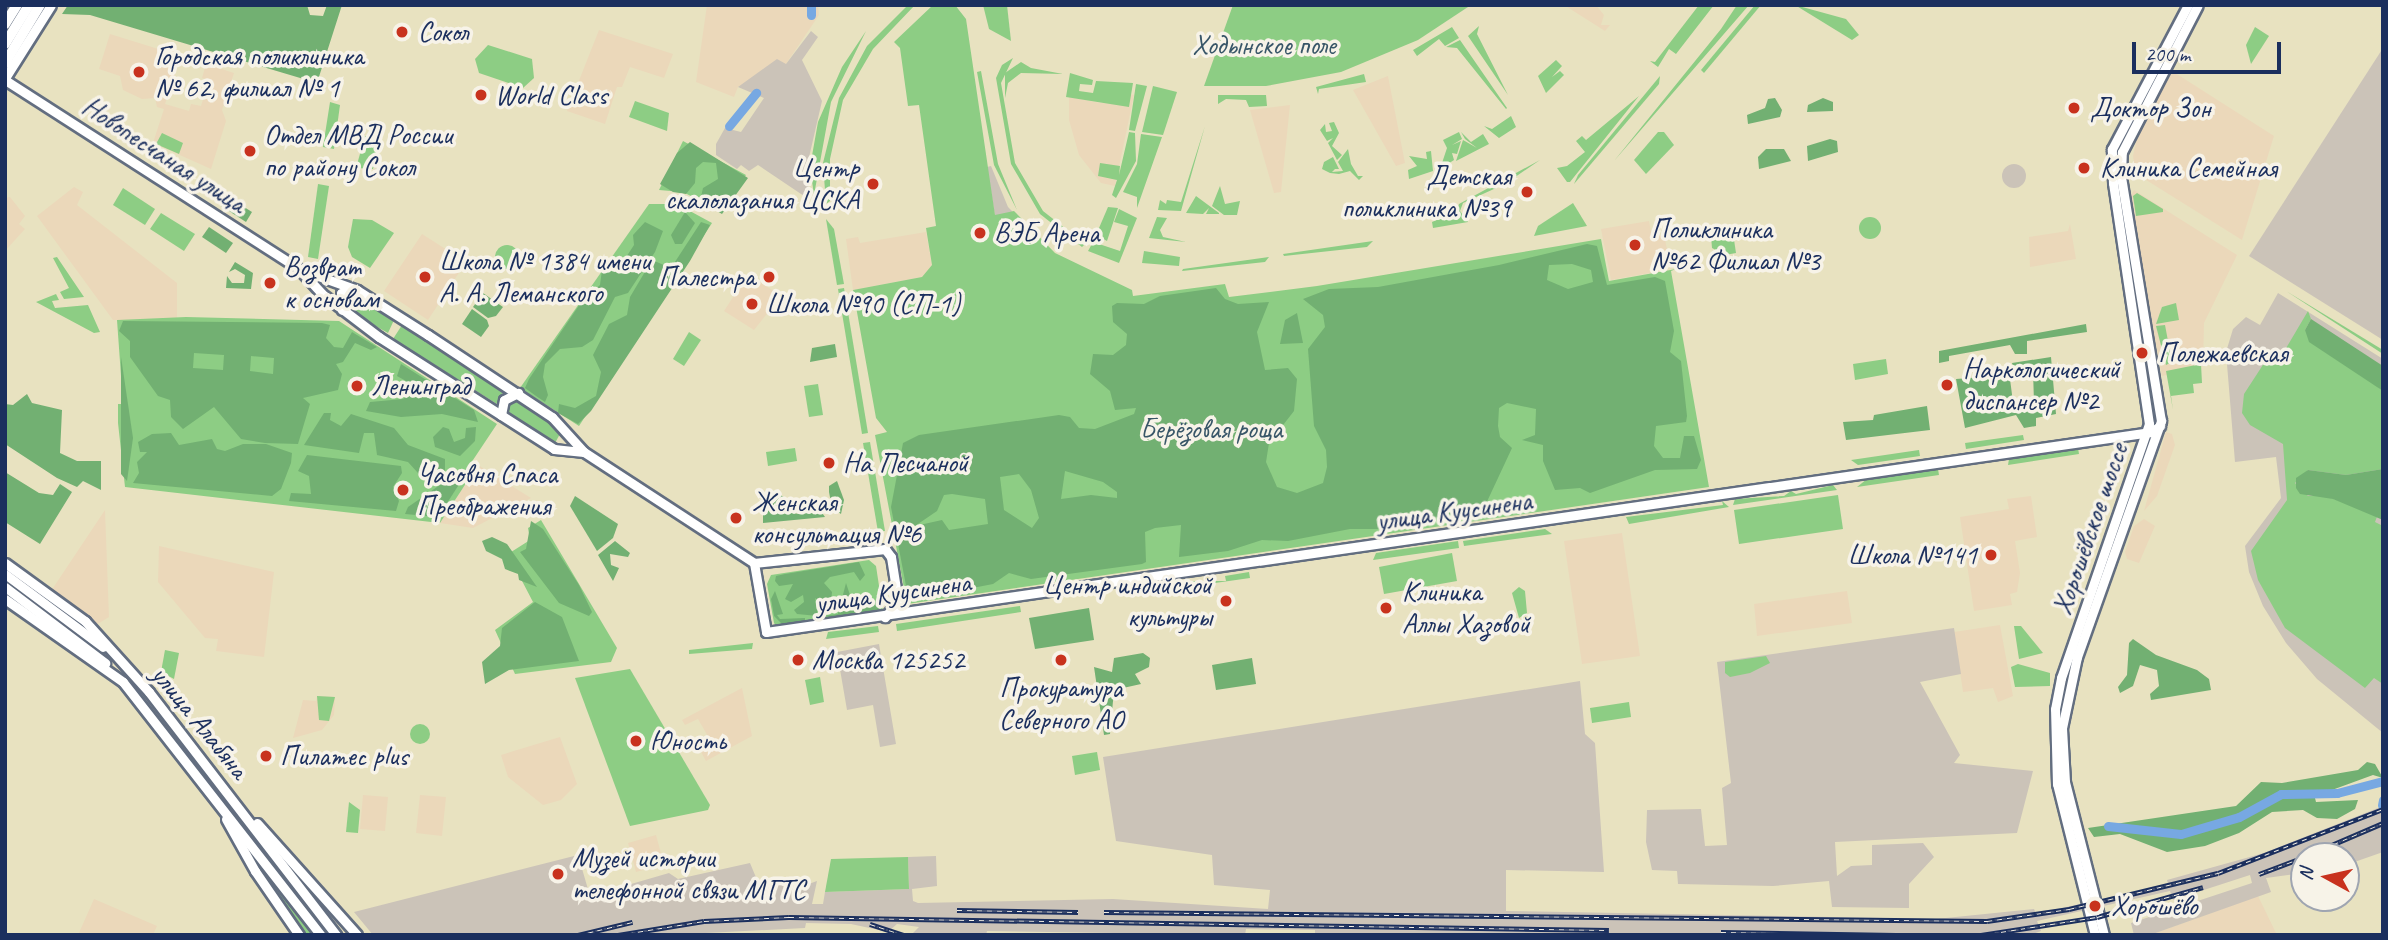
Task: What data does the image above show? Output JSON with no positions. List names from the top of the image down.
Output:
{
  "streets": {
    "main road": [
      "Новопесчаная улица",
      "улица Куусинена",
      "Хорошёвское шоссе",
      "улица Алабяна"
    ]
  },
  "crossings": [
    ["улица Куусинена", "Хорошёвское шоссе"]
  ],
  "parks": ["Ходынское поле", "Берёзовая роща"],
  "places": [
    "Сокол",
    "Городская поликлиника № 62, филиал № 1",
    "World Class",
    "Доктор Зон",
    "Отдел МВД России по району Сокол",
    "Клиника Семейная",
    "Центр скалолазания ЦСКА",
    "Детская поликлиника №39",
    "ВЭБ Арена",
    "Поликлиника №62 Филиал №3",
    "Школа № 1384 имени А. А. Леманского",
    "Палестра",
    "Возврат к основам",
    "Школа №90 (СП-1)",
    "Полежаевская",
    "Наркологический диспансер №2",
    "Ленинград",
    "На Песчаной",
    "Часовня Спаса Преображения",
    "Женская консультация №6",
    "Школа №141",
    "Центр индийской культуры",
    "Клиника Аллы Хазовой",
    "Москва 125252",
    "Прокуратура Северного АО",
    "Юность",
    "Пилатес plus",
    "Музей истории телефонной связи МГТС",
    "Хорошёво"
  ],
  "scale_bar": "200 m",
  "north": "left"
}
